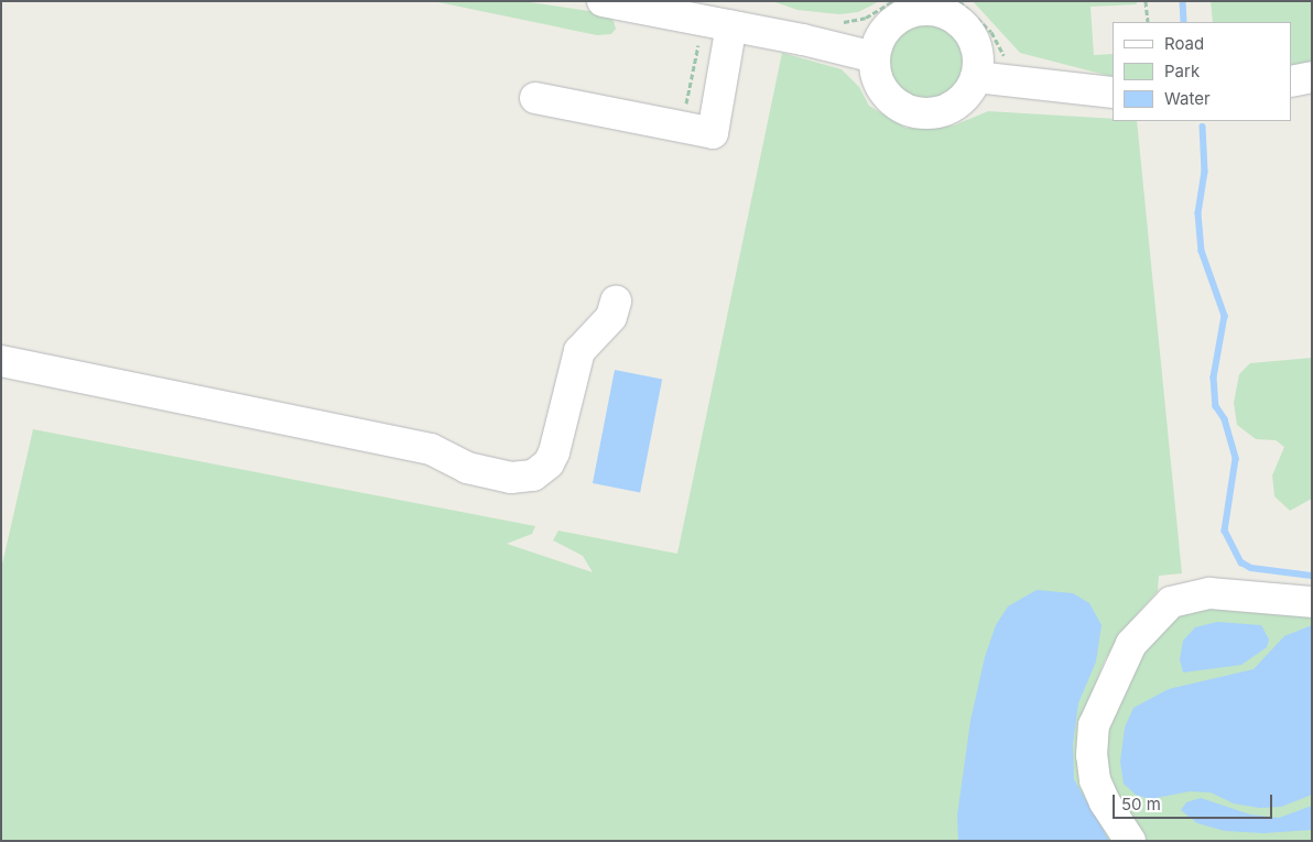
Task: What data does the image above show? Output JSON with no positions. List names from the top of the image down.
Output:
{
  "legend": ["Road", "Park", "Water"],
  "scale_bar": "50 m"
}
